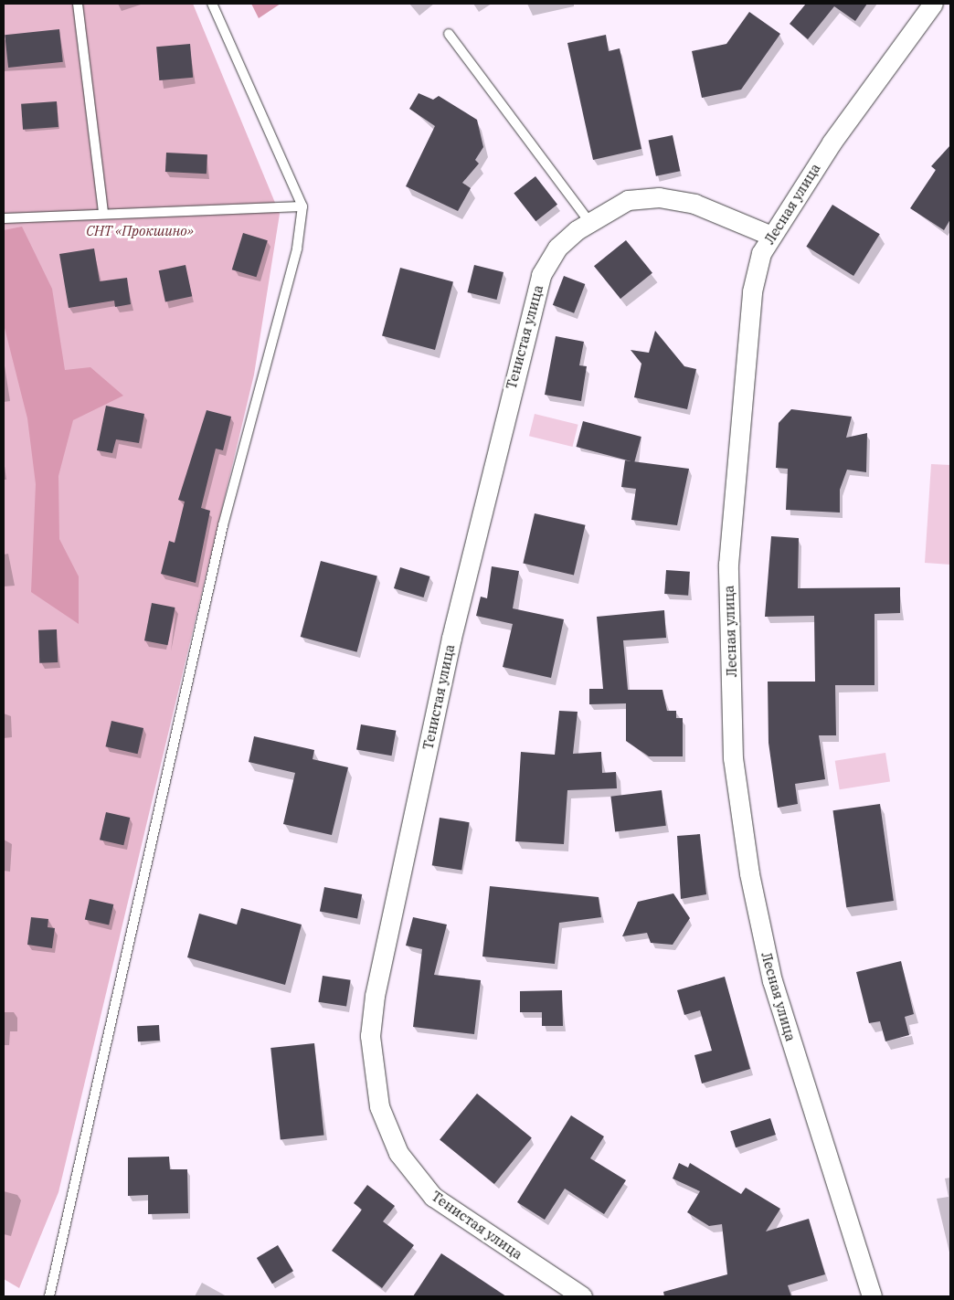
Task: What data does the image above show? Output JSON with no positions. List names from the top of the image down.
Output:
{
  "streets": {
    "street": ["Лесная улица", "Тенистая улица"]
  },
  "crossings": [
    ["Лесная улица", "Тенистая улица"]
  ],
  "parks": ["СНТ «Прокшино»"]
}
